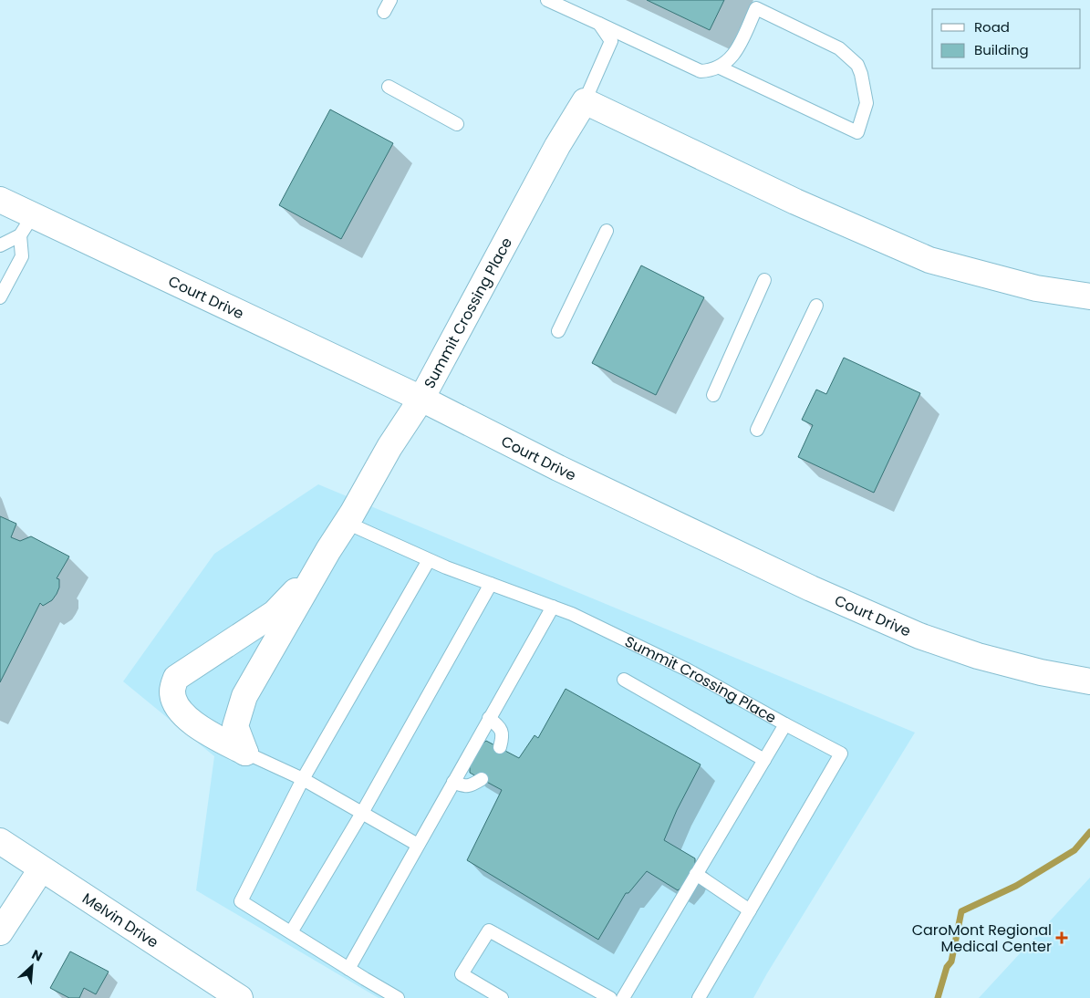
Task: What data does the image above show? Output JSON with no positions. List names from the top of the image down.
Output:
{
  "streets": {
    "street": ["Court Drive", "Summit Crossing Place", "Melvin Drive"]
  },
  "crossings": [
    ["Court Drive", "Summit Crossing Place"]
  ],
  "places": {
    "health": ["CaroMont Regional Medical Center"]
  },
  "legend": ["Road", "Building"],
  "north": "top right"
}
